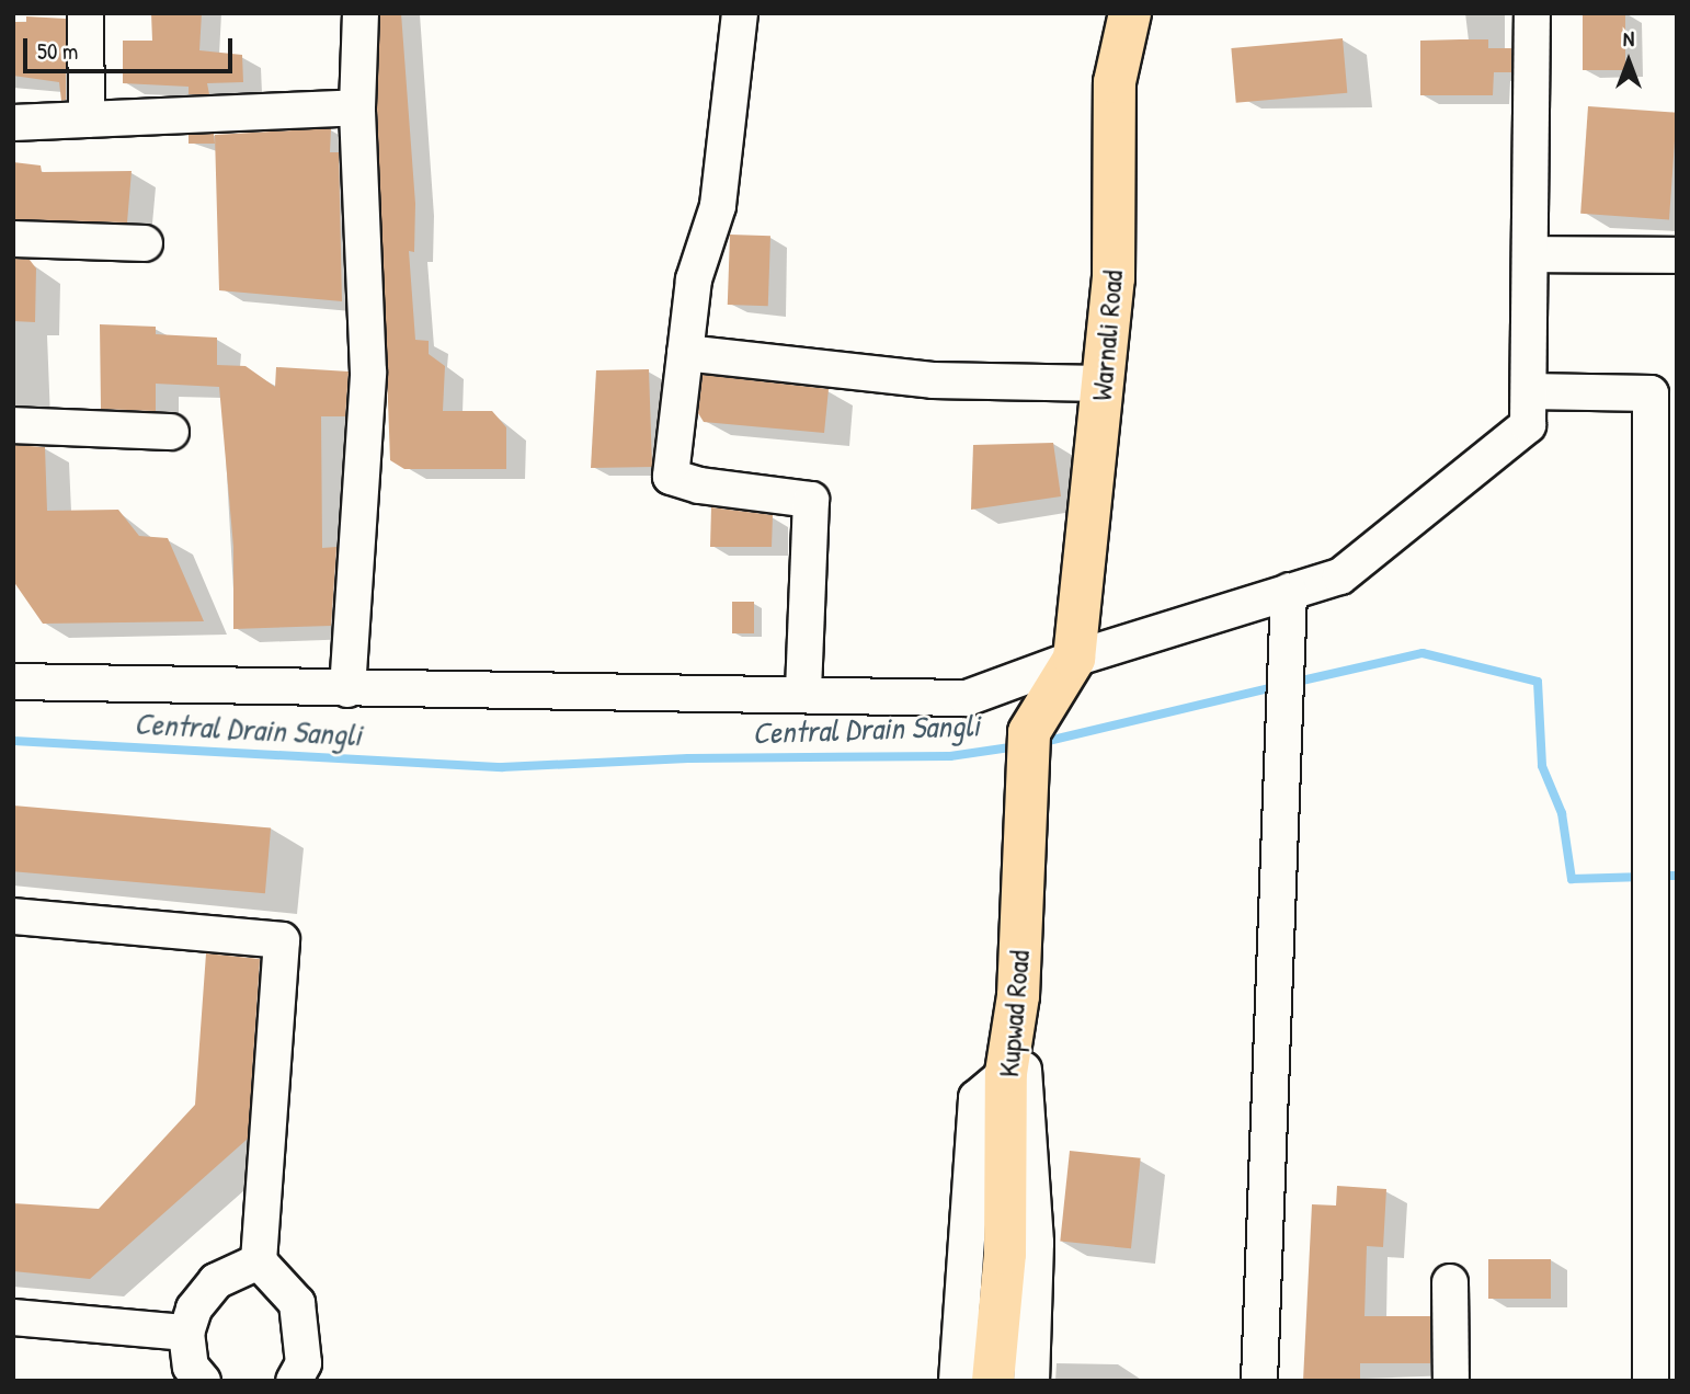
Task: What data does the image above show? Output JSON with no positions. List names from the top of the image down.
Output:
{
  "streets": {
    "main road": ["Warnali Road", "Kupwad Road"]
  },
  "crossings": [
    ["Warnali Road", "Kupwad Road"]
  ],
  "water": ["Central Drain Sangli"],
  "scale_bar": "50 m",
  "north": "top"
}
